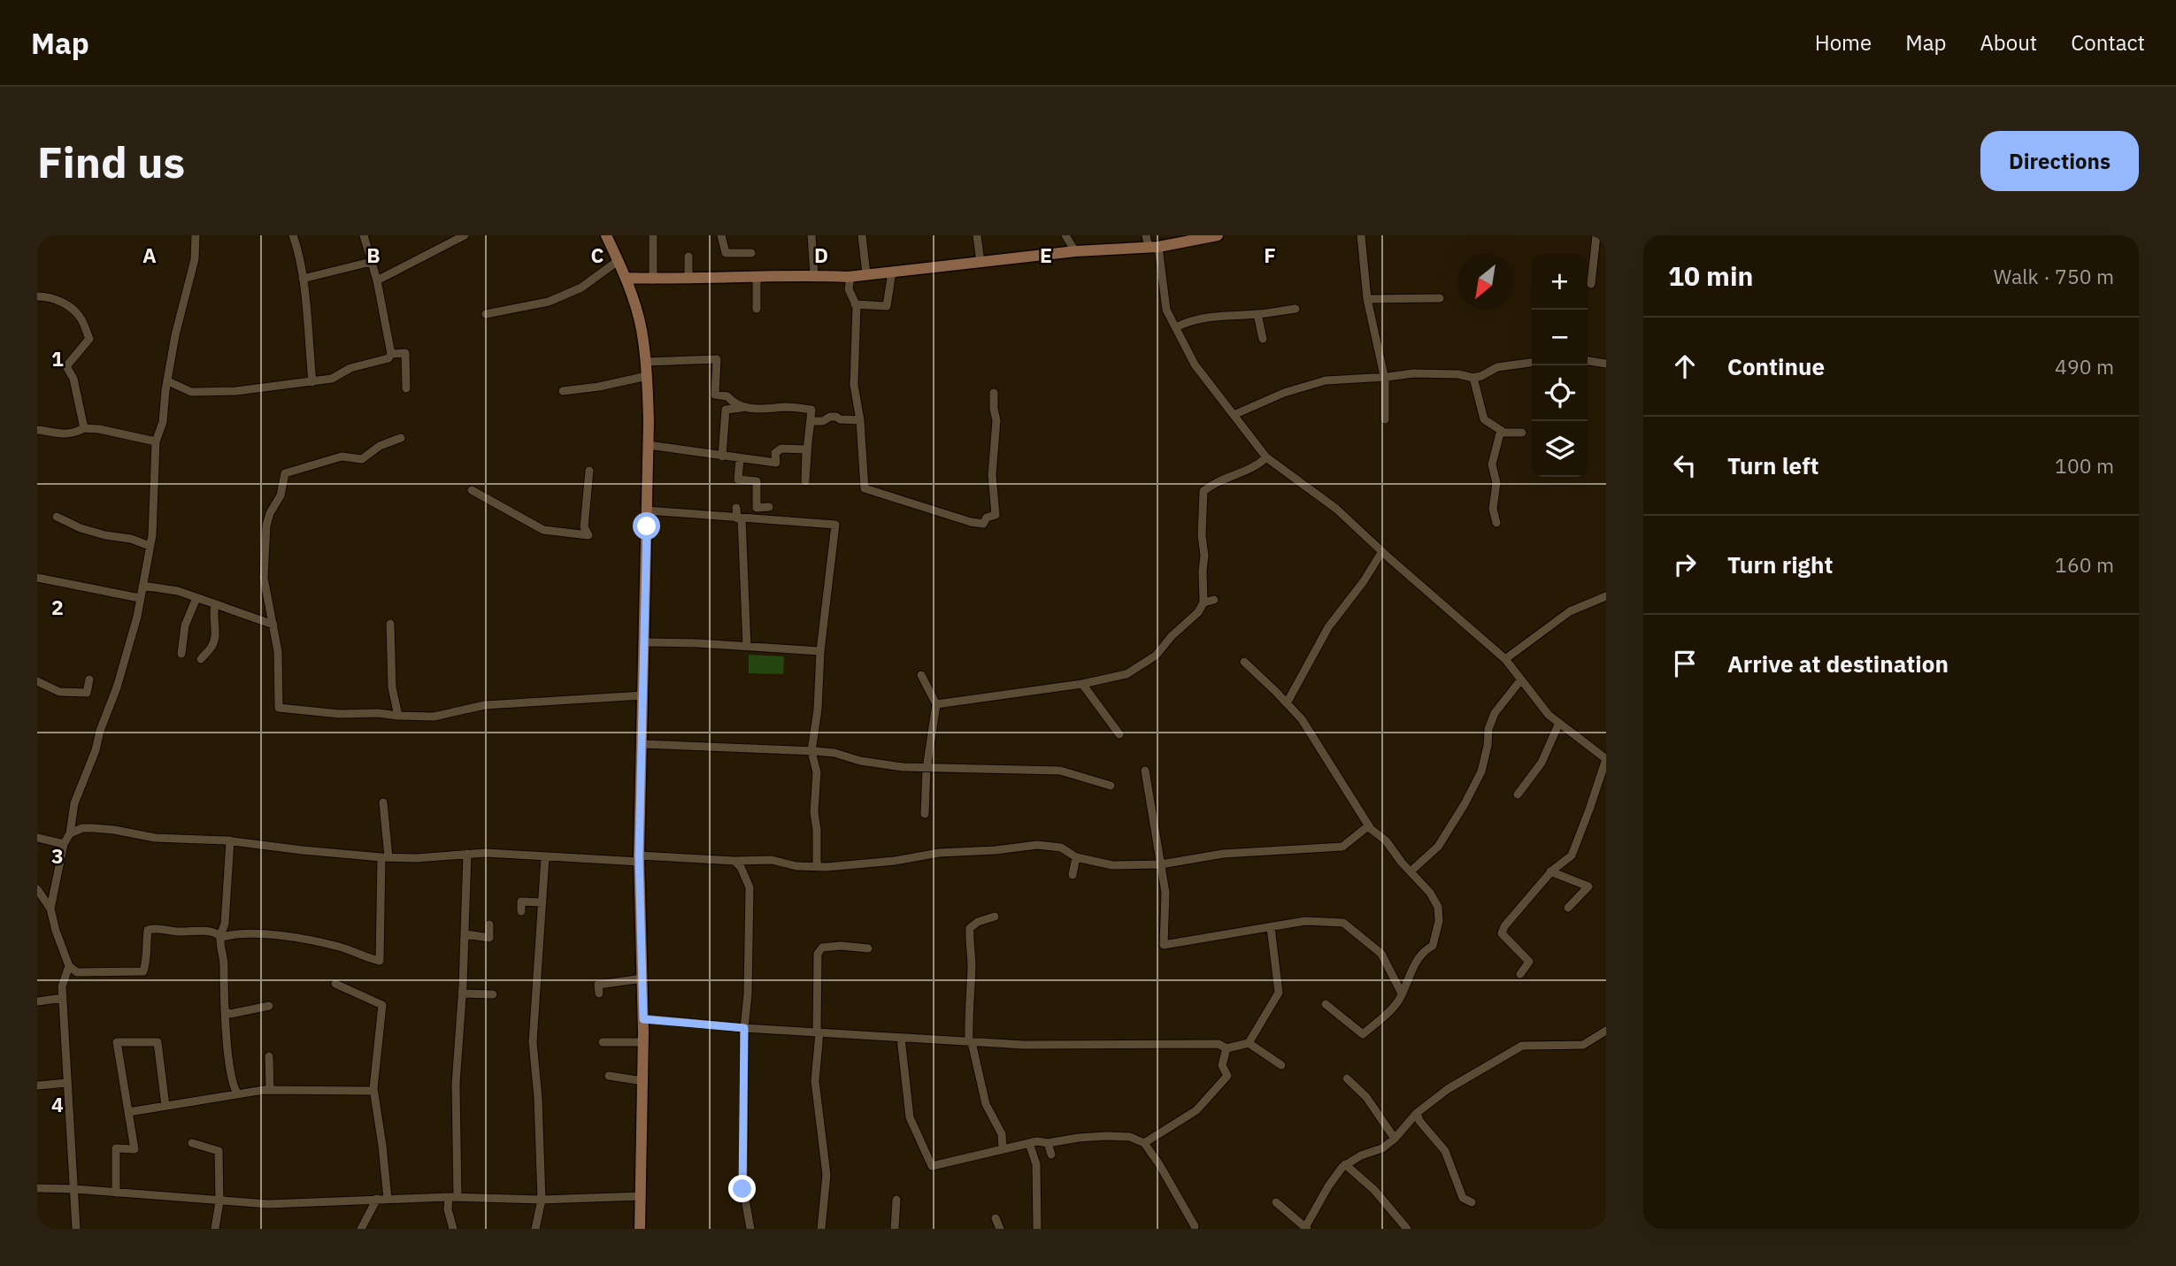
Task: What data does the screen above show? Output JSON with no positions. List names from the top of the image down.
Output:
{
  "north": "bottom left",
  "page": {
    "header": "Map",
    "nav": [
      "Home",
      "Map",
      "About",
      "Contact"
    ],
    "buttons": "Directions",
    "title": "Find us",
    "heading": ["10 min", "Walk · 750 m"],
    "map_buttons": ["+", "−"],
    "list": [
      ["Continue", "490 m"],
      ["Turn left", "100 m"],
      ["Turn right", "160 m"],
      "Arrive at destination"
    ]
  },
  "grid": {
    "columns": [
      "A",
      "B",
      "C",
      "D",
      "E",
      "F"
    ],
    "rows": [
      "1",
      "2",
      "3",
      "4"
    ]
  }
}
